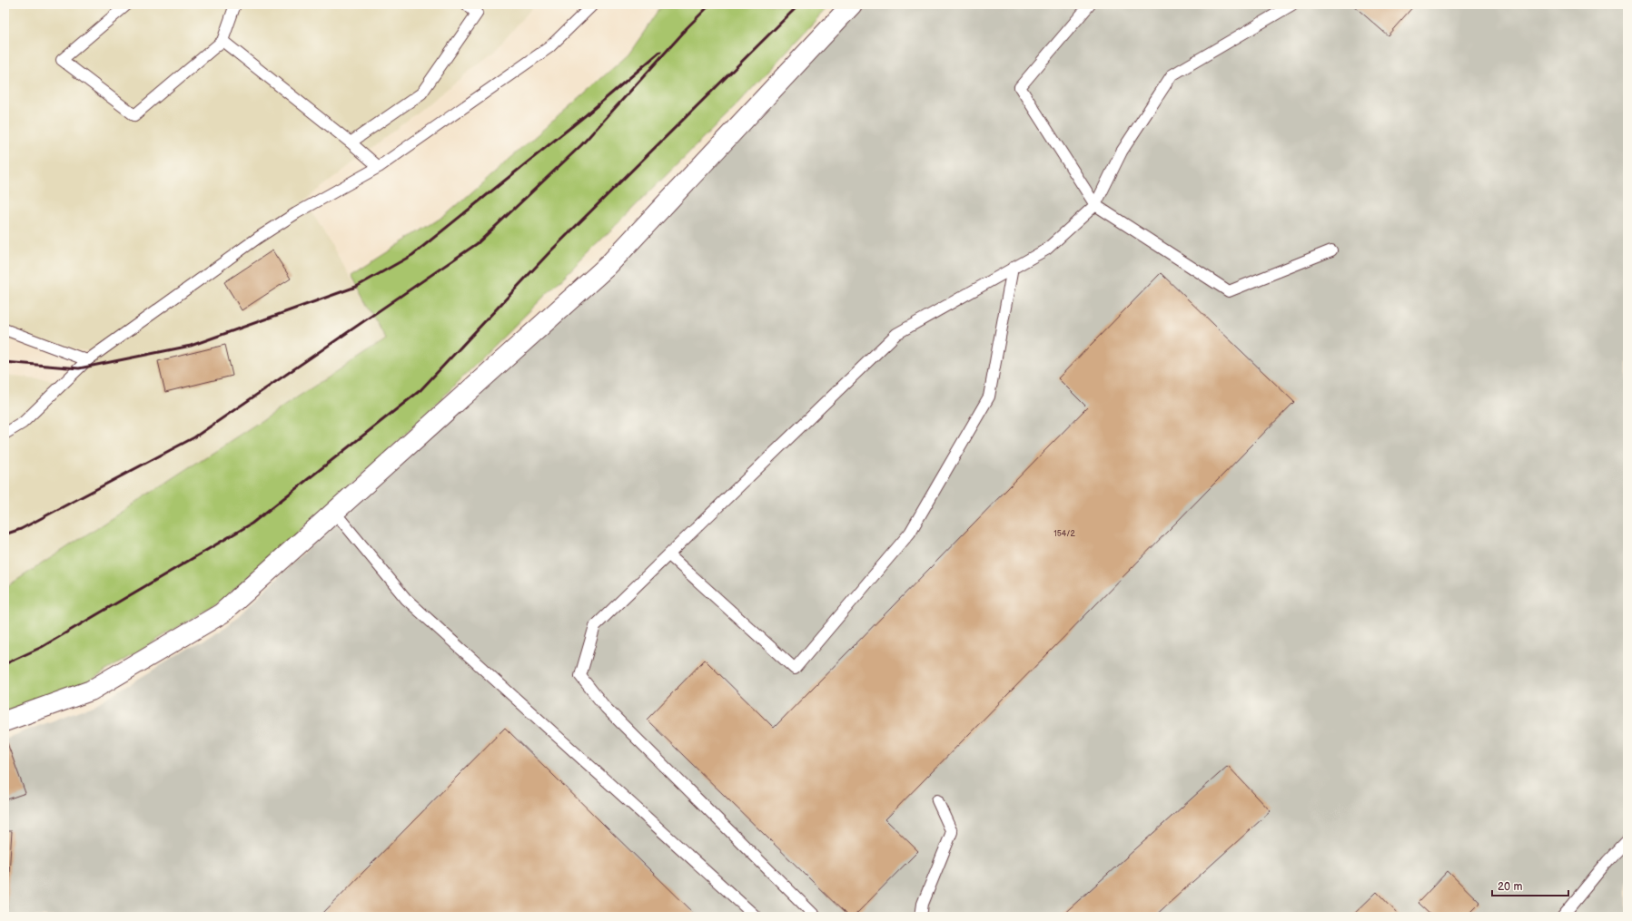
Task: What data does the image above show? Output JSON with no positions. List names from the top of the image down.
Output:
{
  "house_numbers": ["154/2"],
  "scale_bar": "20 m"
}
